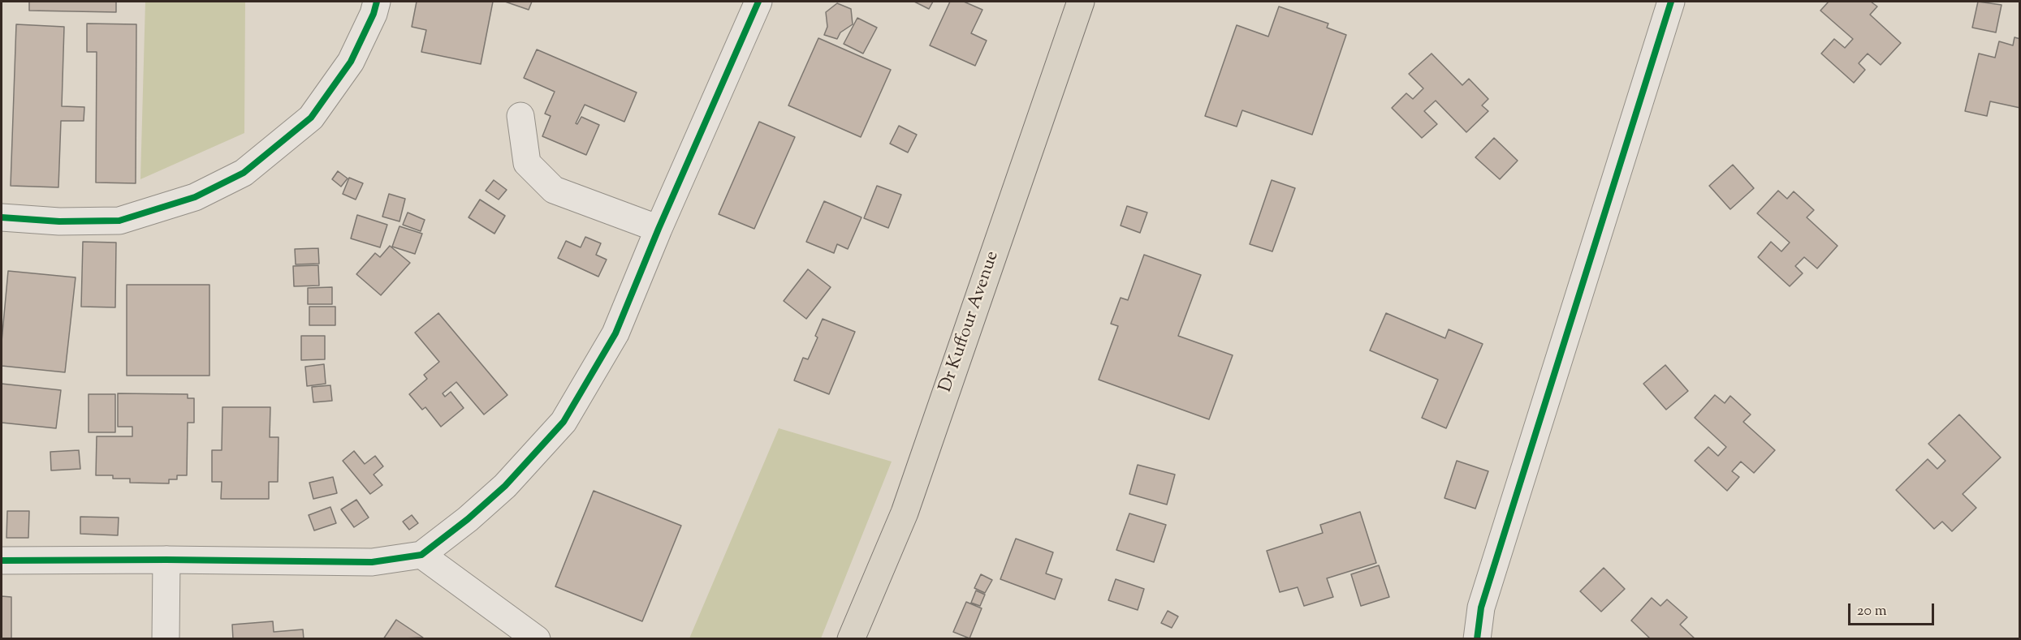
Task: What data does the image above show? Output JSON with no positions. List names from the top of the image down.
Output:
{
  "streets": {
    "main road": ["Dr Kuffour Avenue"]
  },
  "scale_bar": "20 m"
}
